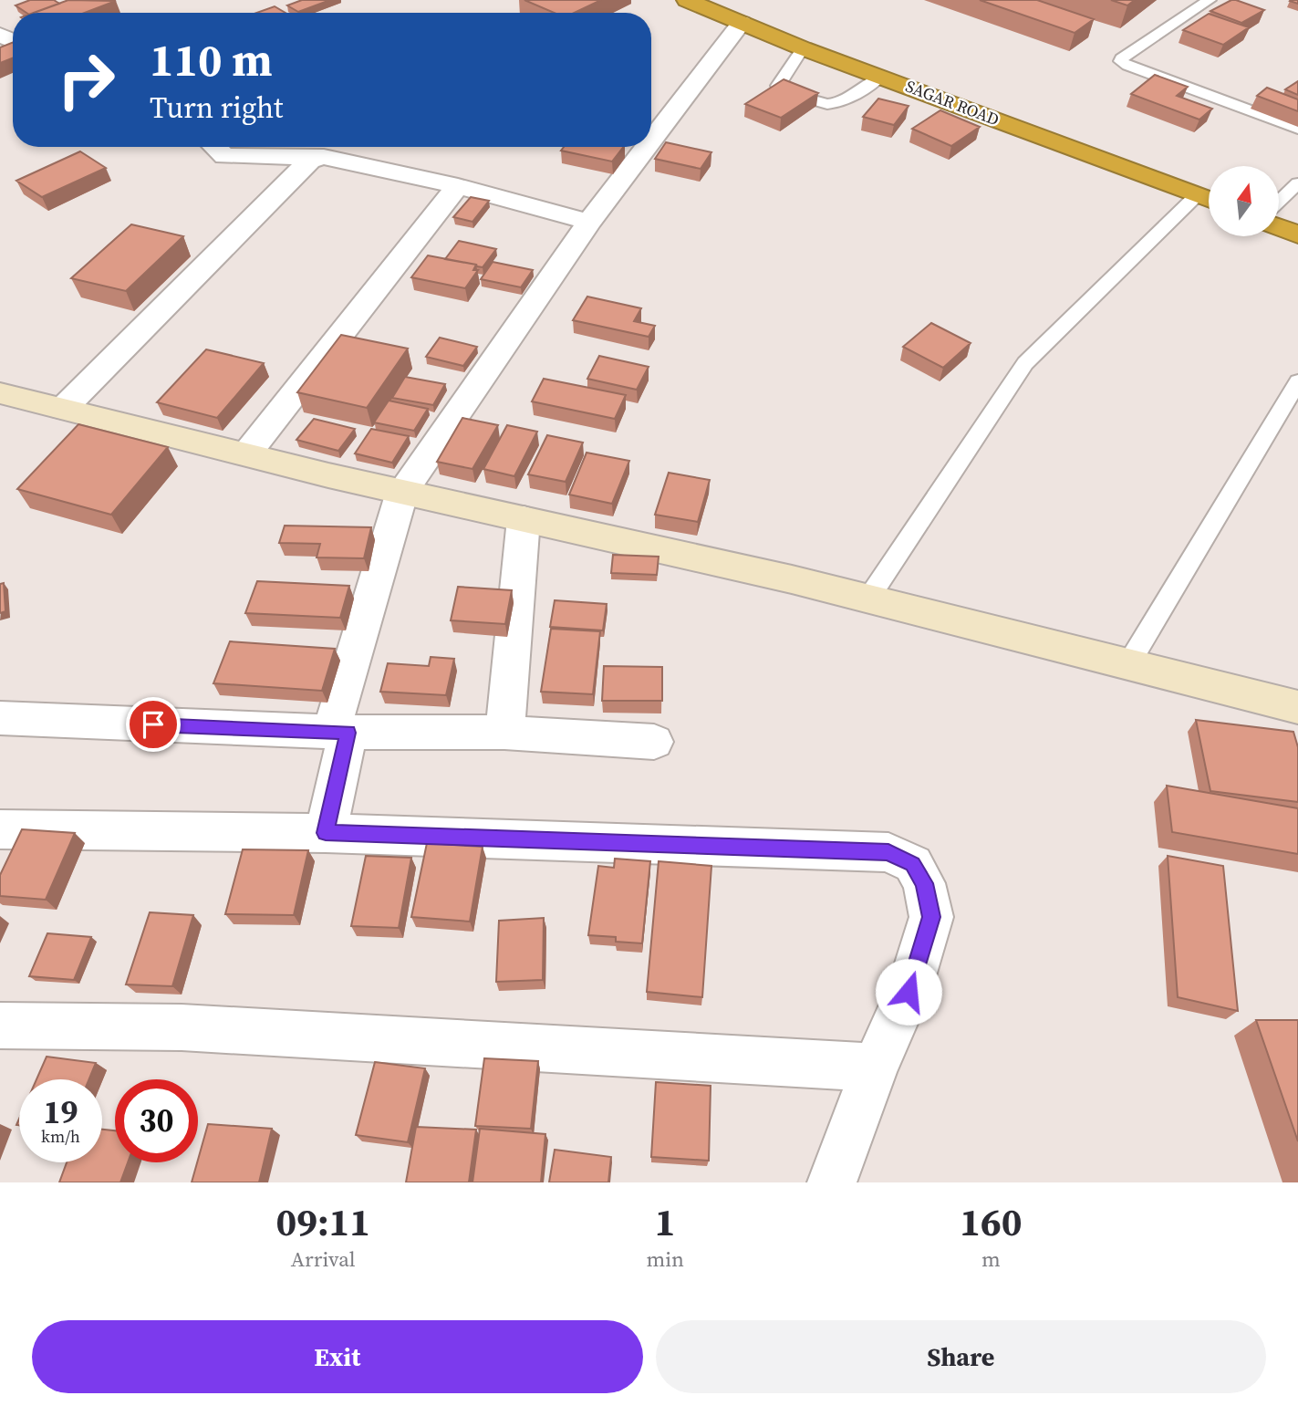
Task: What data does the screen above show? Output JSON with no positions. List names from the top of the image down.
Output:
{
  "streets": {
    "highway": ["SAGAR ROAD"]
  },
  "north": "top",
  "page": {
    "turn": ["110 m", "Turn right"],
    "speed": "19 km/h",
    "limit": "30",
    "eta": [
      "09:11",
      "Arrival",
      "1",
      "min",
      "160",
      "m"
    ],
    "buttons": ["Exit", "Share"]
  }
}
